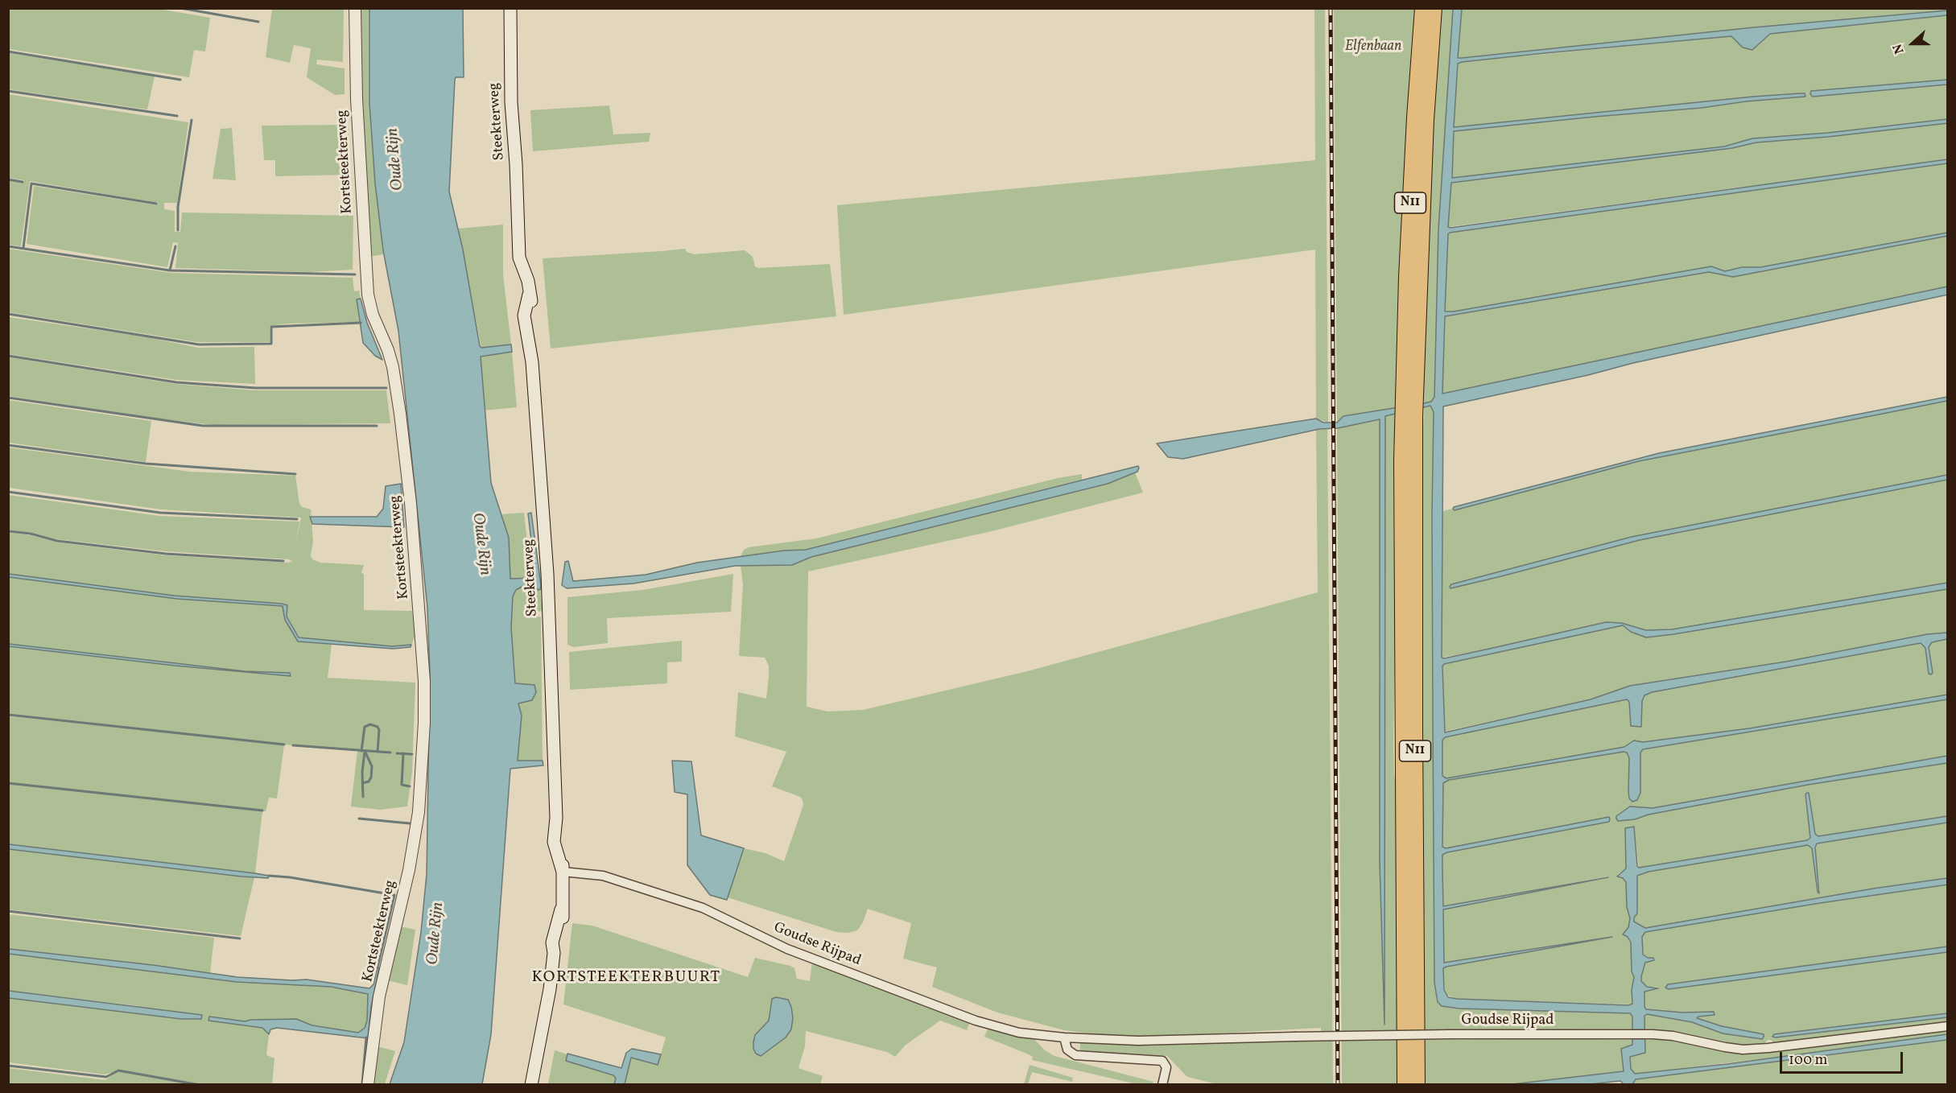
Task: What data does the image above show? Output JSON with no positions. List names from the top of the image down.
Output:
{
  "streets": {
    "highway": ["N11"],
    "main road": ["Steekterweg"],
    "street": ["Kortsteekterweg", "Goudse Rijpad"]
  },
  "crossings": [
    ["Steekterweg", "Goudse Rijpad"]
  ],
  "districts": ["KORTSTEEKTERBUURT"],
  "water": ["Oude Rijn"],
  "parks": ["Elfenbaan"],
  "scale_bar": "100 m",
  "north": "left"
}
